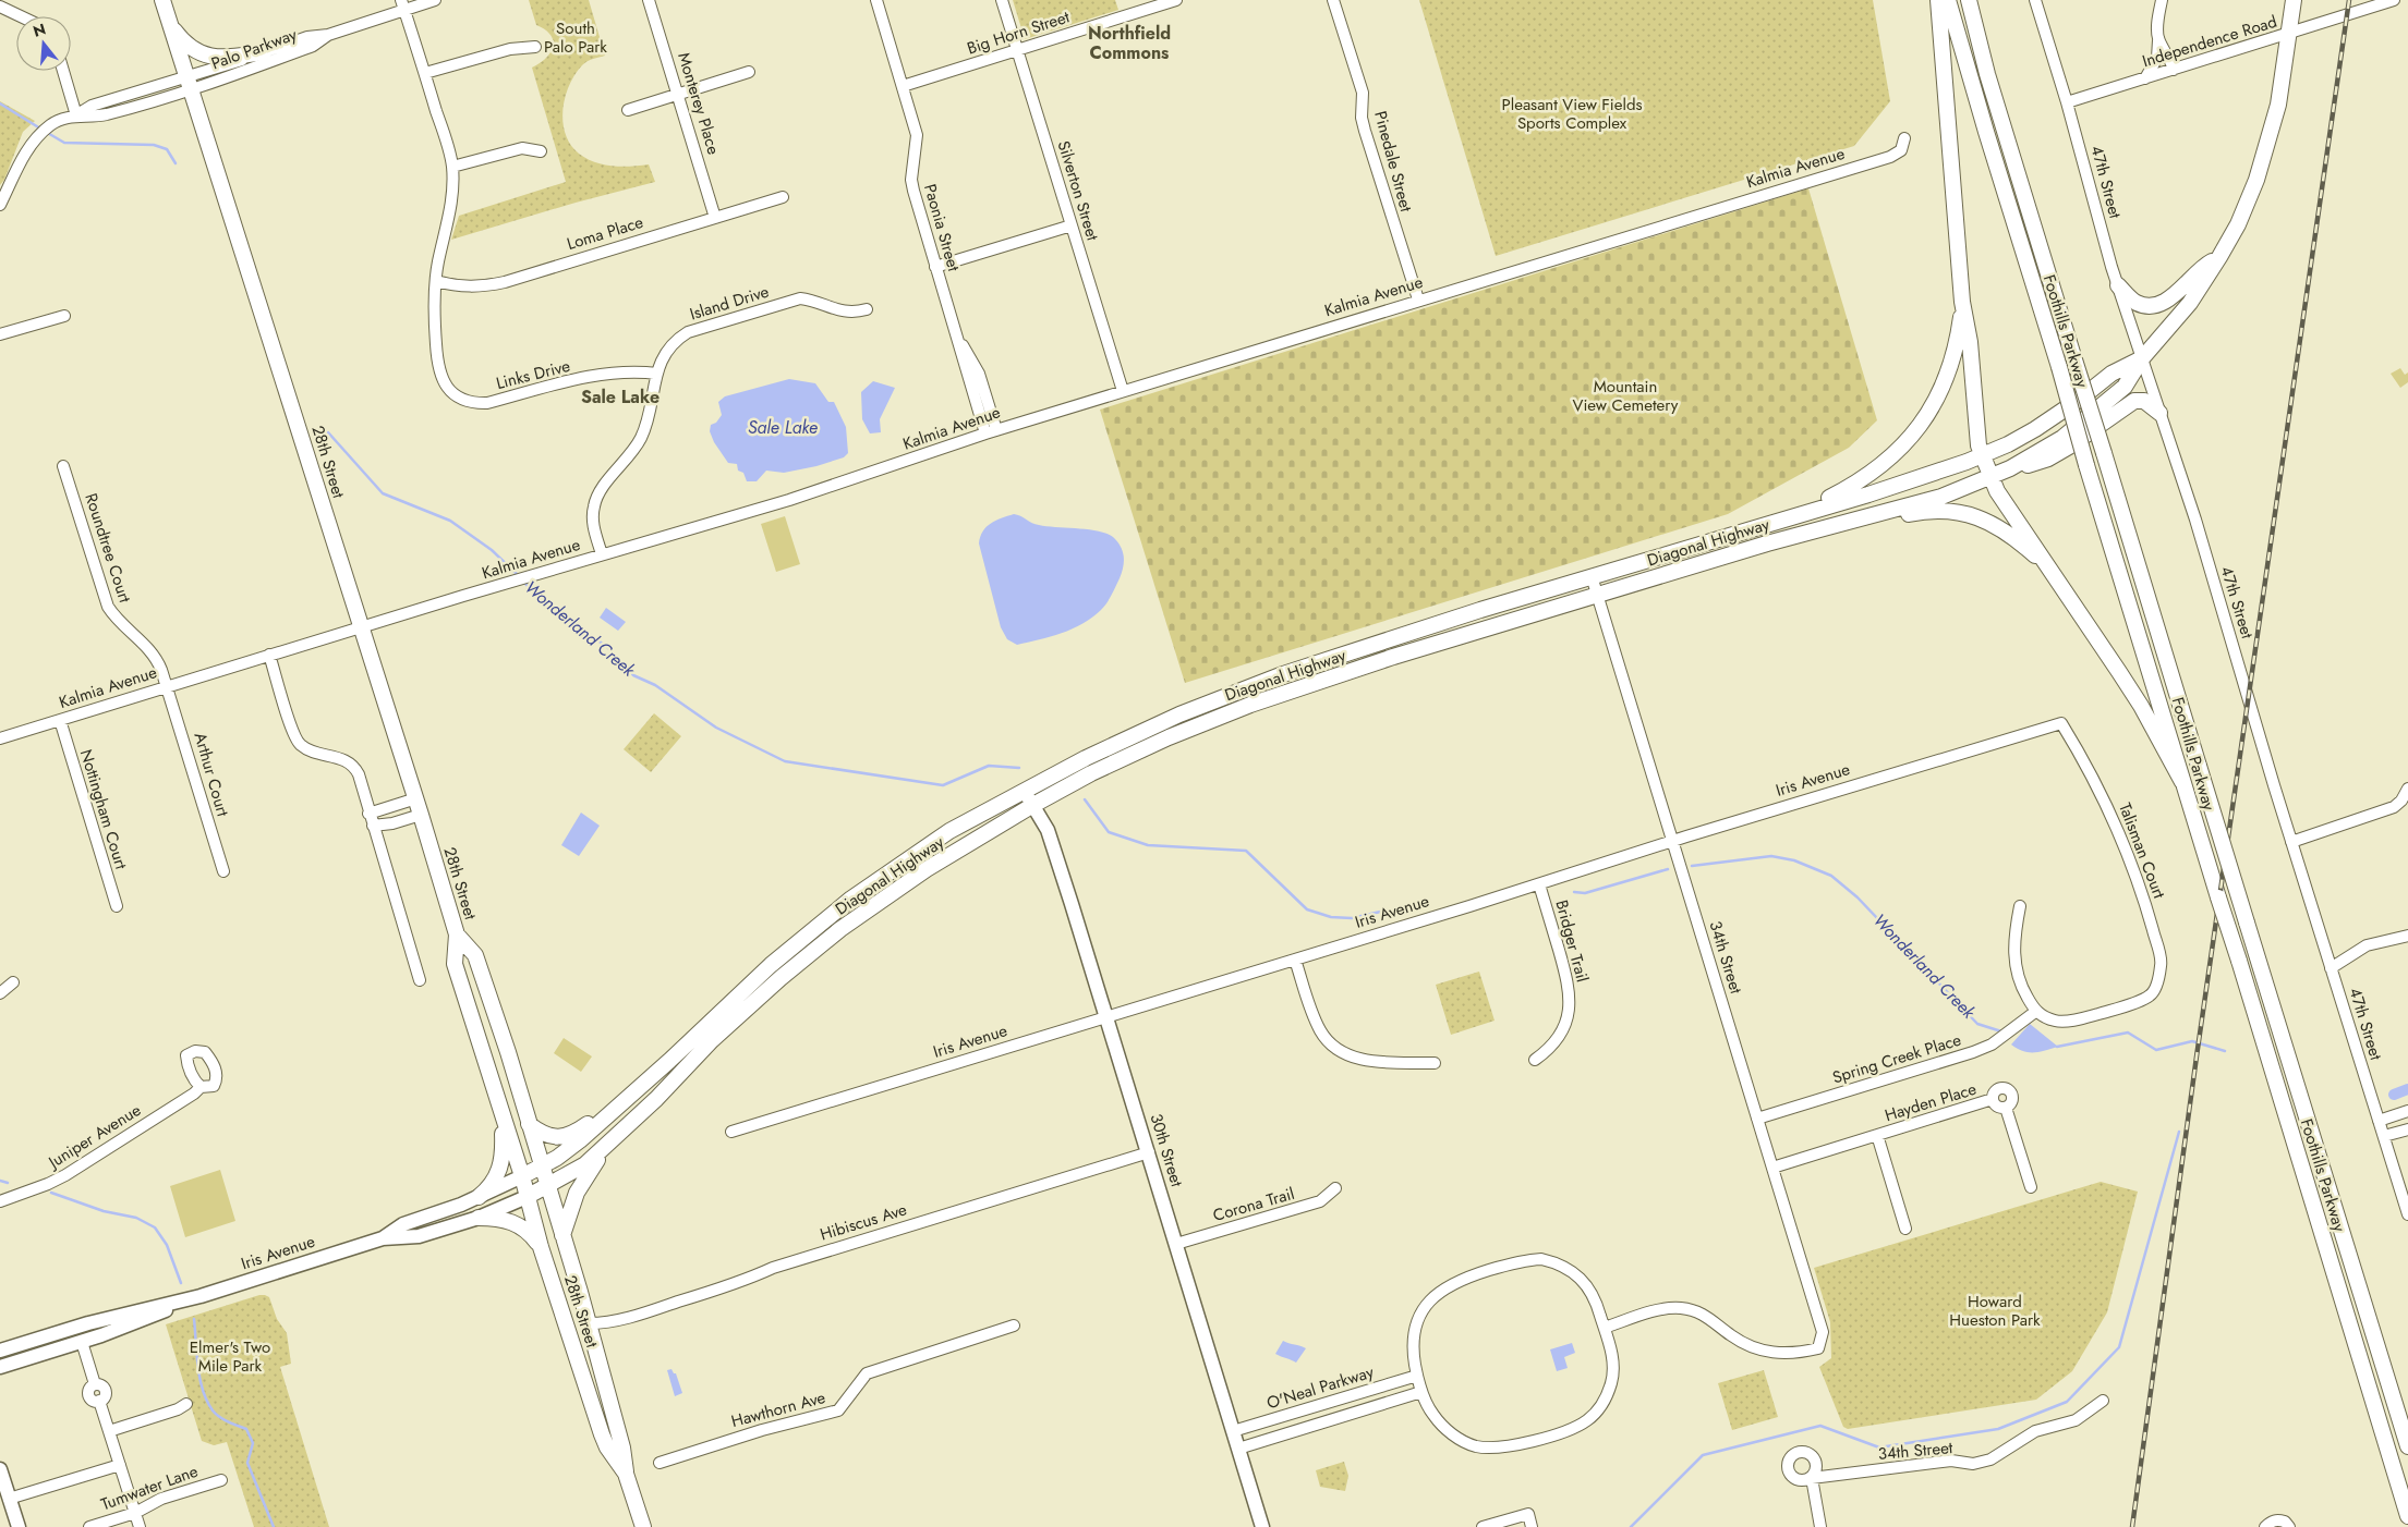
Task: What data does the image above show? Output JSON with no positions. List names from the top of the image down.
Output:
{
  "streets": {
    "highway": ["Foothills Parkway", "28th Street", "Diagonal Highway"],
    "main road": ["Iris Avenue", "30th Street"],
    "street": [
      "Big Horn Street",
      "Independence Road",
      "Palo Parkway",
      "Monterey Place",
      "Pinedale Street",
      "Kalmia Avenue",
      "47th Street",
      "Silverton Street",
      "Paonia Street",
      "Loma Place",
      "Island Drive",
      "Links Drive",
      "Roundtree Court",
      "Arthur Court",
      "Nottingham Court",
      "Talisman Court",
      "Bridger Trail",
      "34th Street",
      "Spring Creek Place",
      "Hayden Place",
      "Juniper Avenue",
      "Corona Trail",
      "Hibiscus Ave",
      "O'Neal Parkway",
      "Hawthorn Ave",
      "Tumwater Lane"
    ]
  },
  "crossings": [
    ["Big Horn Street", "Silverton Street"],
    ["Big Horn Street", "Paonia Street"],
    ["Independence Road", "47th Street"],
    ["Independence Road", "Diagonal Highway"],
    ["Palo Parkway", "28th Street"],
    ["Monterey Place", "Loma Place"],
    ["Pinedale Street", "Kalmia Avenue"],
    ["Kalmia Avenue", "Silverton Street"],
    ["Kalmia Avenue", "Paonia Street"],
    ["Kalmia Avenue", "Island Drive"],
    ["Kalmia Avenue", "28th Street"],
    ["Kalmia Avenue", "Roundtree Court"],
    ["Kalmia Avenue", "Arthur Court"],
    ["Kalmia Avenue", "Nottingham Court"],
    ["47th Street", "Diagonal Highway"],
    ["Loma Place", "Links Drive"],
    ["Island Drive", "Links Drive"],
    ["28th Street", "Diagonal Highway"],
    ["28th Street", "Iris Avenue"],
    ["28th Street", "Hibiscus Ave"],
    ["Diagonal Highway", "Iris Avenue"],
    ["Diagonal Highway", "34th Street"],
    ["Diagonal Highway", "30th Street"],
    ["Roundtree Court", "Arthur Court"],
    ["Iris Avenue", "Talisman Court"],
    ["Iris Avenue", "Bridger Trail"],
    ["Iris Avenue", "34th Street"],
    ["Iris Avenue", "30th Street"],
    ["Talisman Court", "Spring Creek Place"],
    ["34th Street", "Spring Creek Place"],
    ["34th Street", "Hayden Place"],
    ["30th Street", "Corona Trail"],
    ["30th Street", "Hibiscus Ave"],
    ["30th Street", "O'Neal Parkway"]
  ],
  "districts": ["Northfield Commons", "Sale Lake"],
  "water": ["Sale Lake", "Wonderland Creek"],
  "parks": [
    "South Palo Park",
    "Pleasant View Fields Sports Complex",
    "Mountain View Cemetery",
    "Howard Hueston Park",
    "Elmer's Two Mile Park"
  ],
  "north": "top"
}
